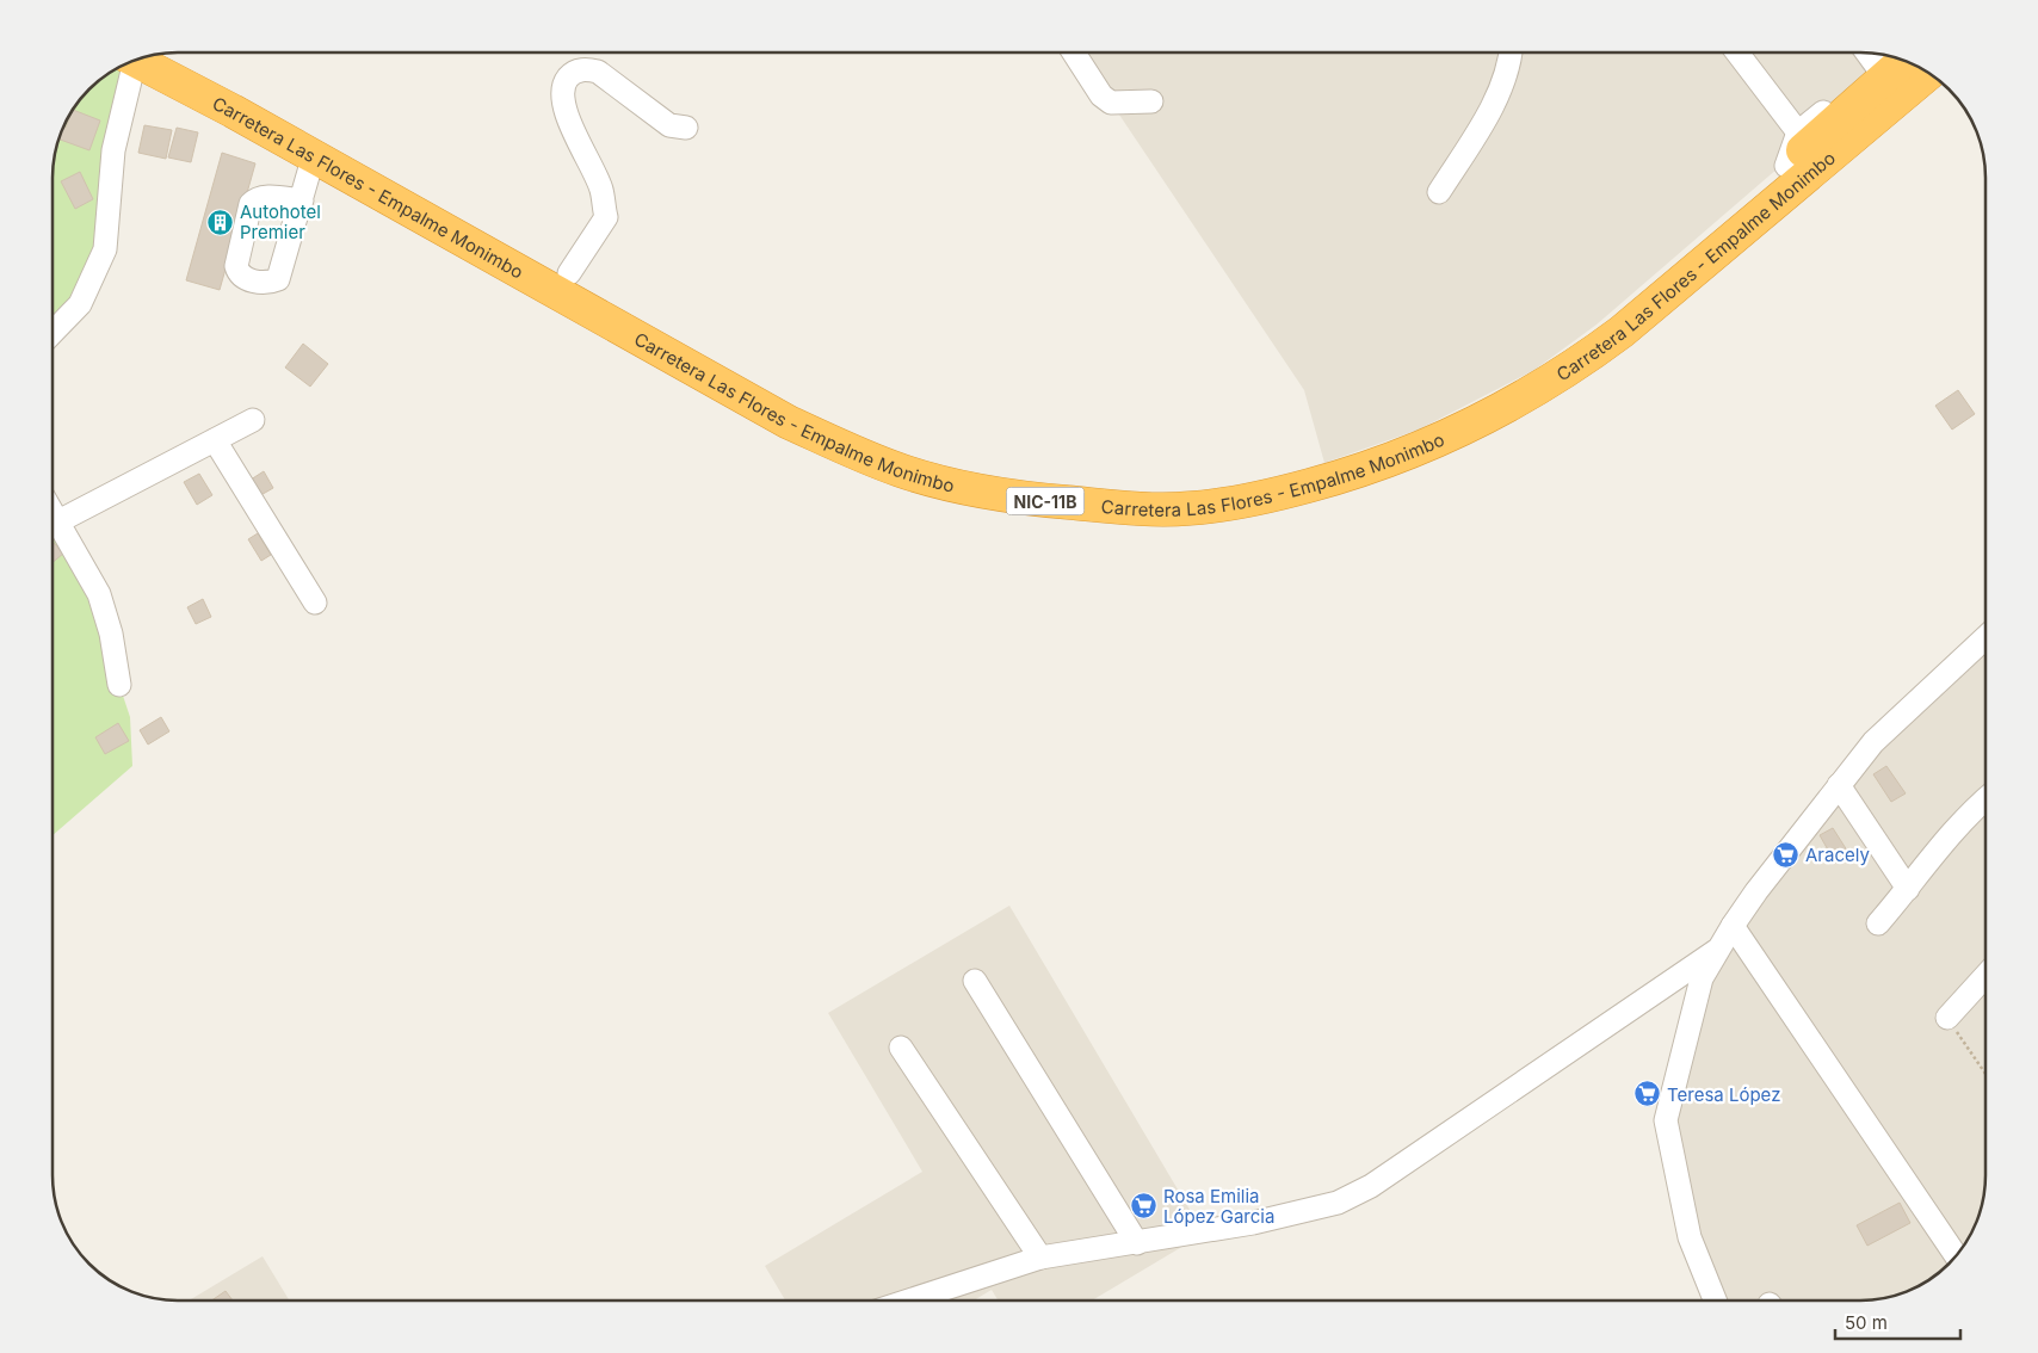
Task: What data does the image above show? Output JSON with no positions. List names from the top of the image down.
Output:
{
  "streets": {
    "highway": ["Carretera Las Flores - Empalme Monimbo", "NIC-11B"]
  },
  "places": {
    "building": ["Autohotel Premier"],
    "supermarket": ["Aracely", "Teresa López", "Rosa Emilia López Garcia"]
  },
  "scale_bar": "50 m"
}
